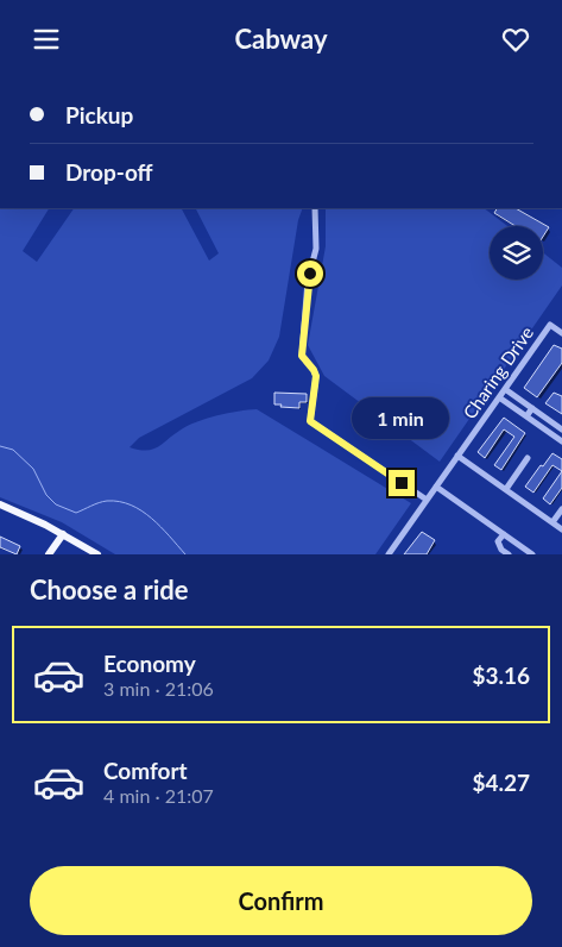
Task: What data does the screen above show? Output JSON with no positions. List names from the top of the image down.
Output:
{
  "streets": {
    "street": ["Charing Drive"]
  },
  "page": {
    "header": "Cabway",
    "banner": ["Pickup", "Drop-off"],
    "bubble": "1 min",
    "heading": "Choose a ride",
    "list": [
      {
        "name": "Economy",
        "note": "3 min · 21:06",
        "value": "$3.16"
      },
      {
        "name": "Comfort",
        "note": "4 min · 21:07",
        "value": "$4.27"
      }
    ],
    "buttons": "Confirm"
  }
}
